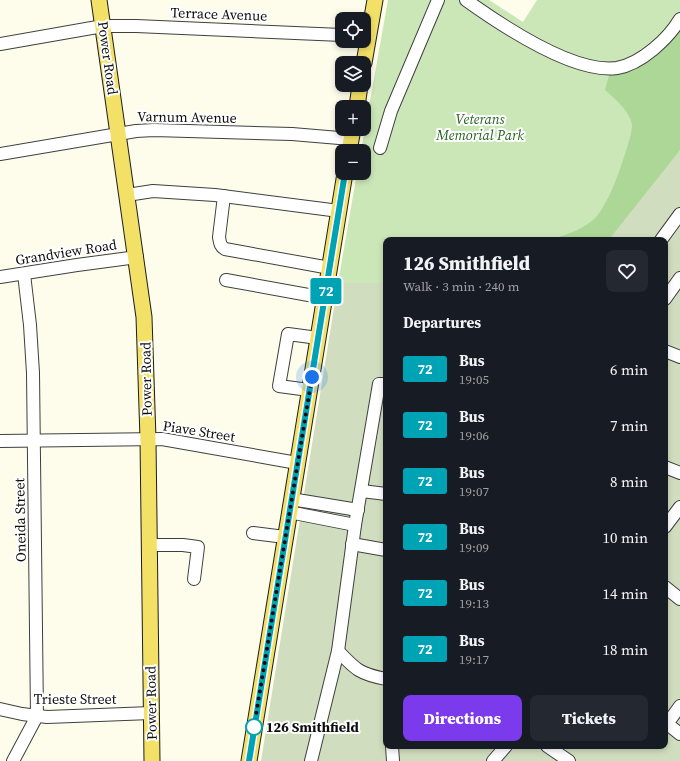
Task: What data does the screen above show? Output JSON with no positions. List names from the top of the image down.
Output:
{
  "streets": {
    "main road": ["Power Road"],
    "street": [
      "Terrace Avenue",
      "Varnum Avenue",
      "Grandview Road",
      "Piave Street",
      "Oneida Street",
      "Trieste Street"
    ]
  },
  "crossings": [
    ["Terrace Avenue", "Power Road"],
    ["Power Road", "Varnum Avenue"],
    ["Power Road", "Grandview Road"],
    ["Power Road", "Piave Street"],
    ["Power Road", "Trieste Street"],
    ["Grandview Road", "Oneida Street"],
    ["Piave Street", "Oneida Street"],
    ["Oneida Street", "Trieste Street"]
  ],
  "parks": ["Veterans Memorial Park"],
  "places": ["126 Smithfield"],
  "lines": ["bus line 72"],
  "page": {
    "on_map": "72",
    "map_buttons": ["+", "−"],
    "heading": [
      ["126 Smithfield", "Walk · 3 min · 240 m"],
      "Departures"
    ],
    "list": [
      {
        "mark": "72",
        "name": "Bus",
        "note": "19:05",
        "value": "6 min"
      },
      {
        "mark": "72",
        "name": "Bus",
        "note": "19:06",
        "value": "7 min"
      },
      {
        "mark": "72",
        "name": "Bus",
        "note": "19:07",
        "value": "8 min"
      },
      {
        "mark": "72",
        "name": "Bus",
        "note": "19:09",
        "value": "10 min"
      },
      {
        "mark": "72",
        "name": "Bus",
        "note": "19:13",
        "value": "14 min"
      },
      {
        "mark": "72",
        "name": "Bus",
        "note": "19:17",
        "value": "18 min"
      }
    ],
    "buttons": ["Directions", "Tickets"]
  }
}
